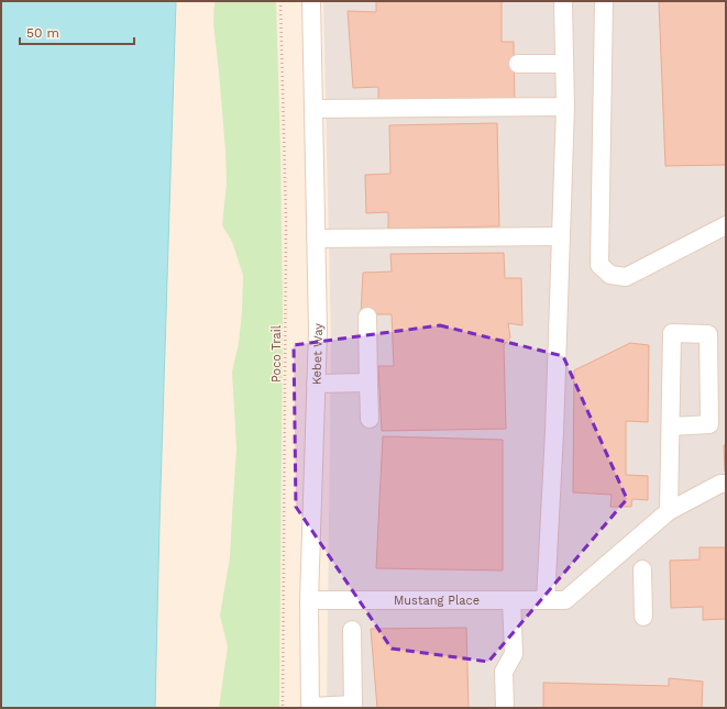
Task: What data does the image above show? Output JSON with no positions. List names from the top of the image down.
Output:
{
  "streets": {
    "street": ["Kebet Way", "Mustang Place"],
    "path": ["Poco Trail"]
  },
  "crossings": [
    ["Kebet Way", "Mustang Place"]
  ],
  "scale_bar": "50 m"
}
